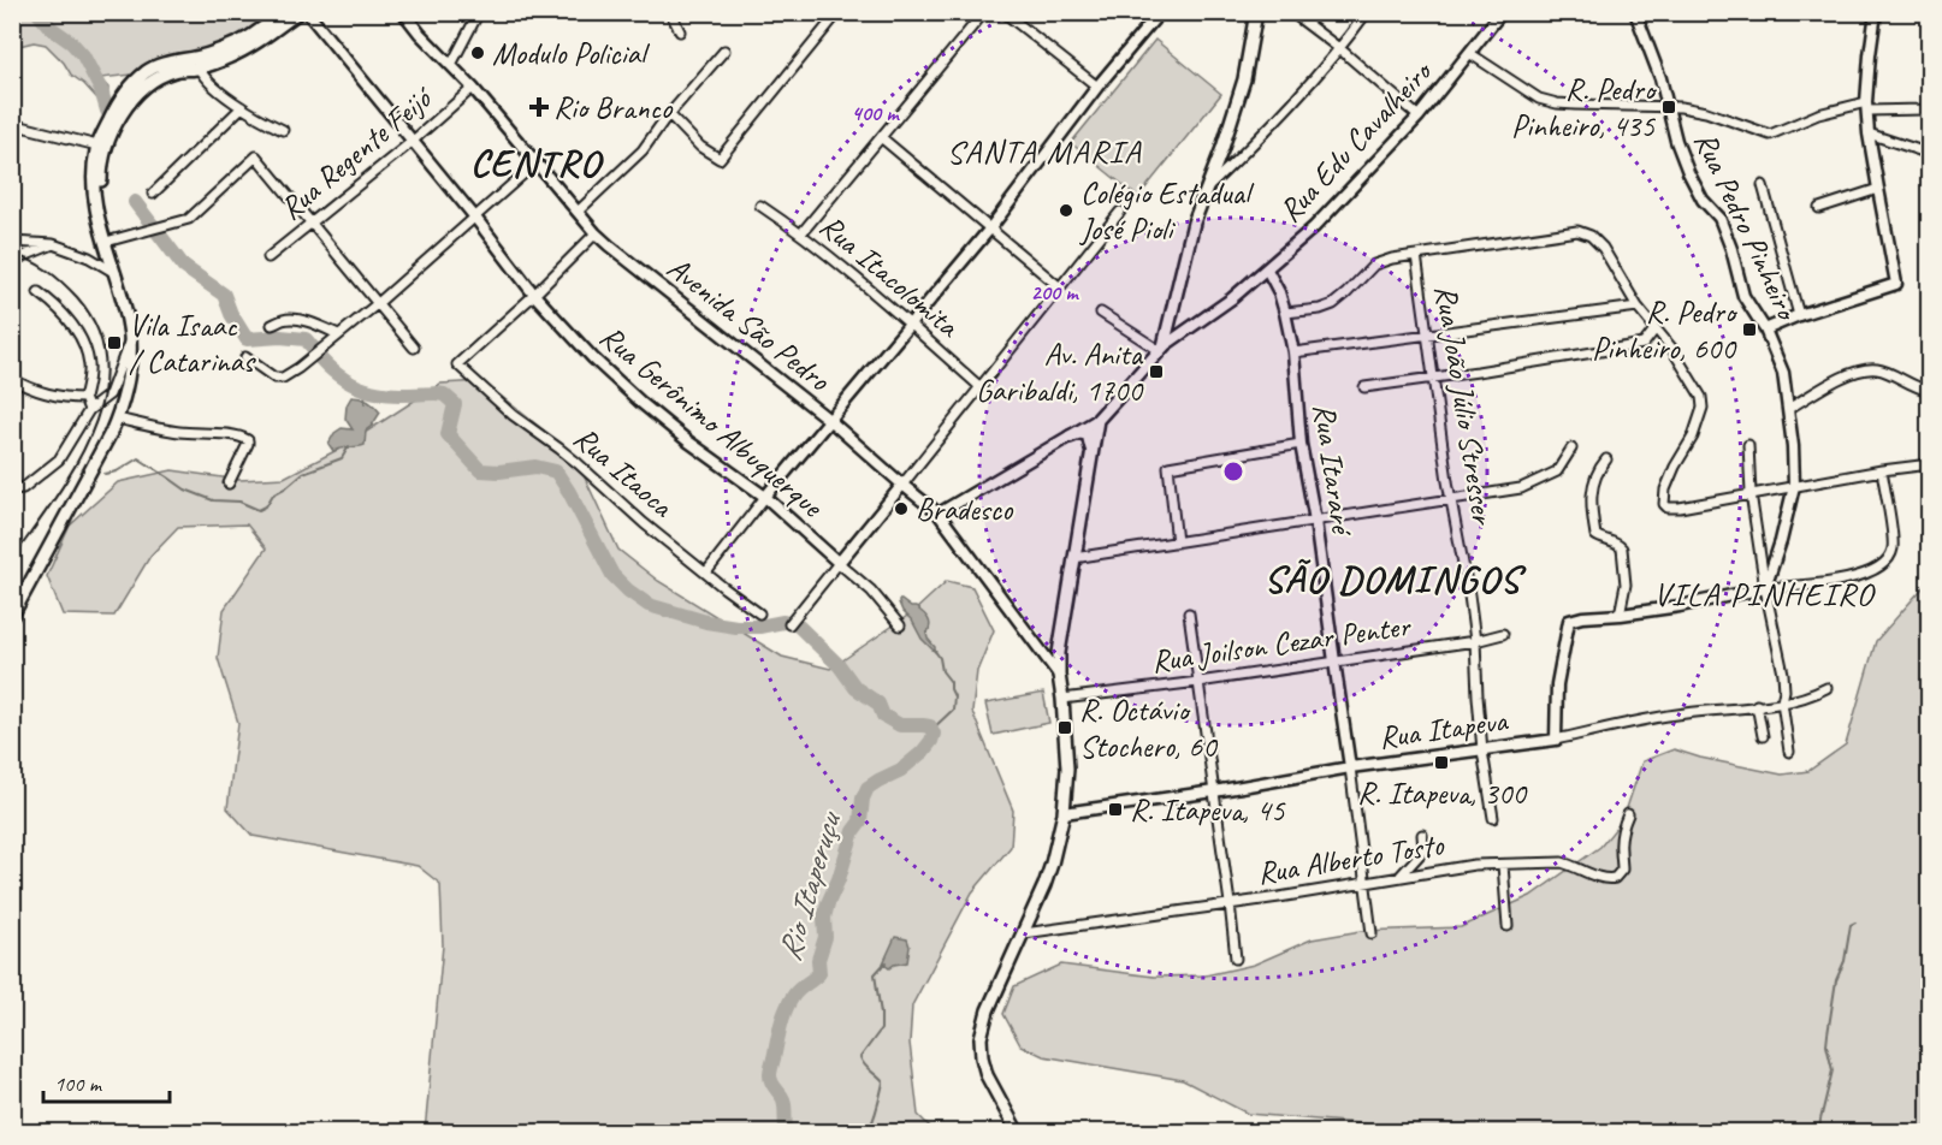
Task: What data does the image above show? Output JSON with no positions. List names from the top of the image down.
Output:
{
  "streets": {
    "street": [
      "Rua Edu Cavalheiro",
      "Rua Regente Feijó",
      "Rua Pedro Pinheiro",
      "Rua Itacolomita",
      "Avenida São Pedro",
      "Rua João Júlio Stresser",
      "Rua Gerônimo Albuquerque",
      "Rua Itararé",
      "Rua Itaoca",
      "Rua Joilson Cezar Penter",
      "Rua Itapeva",
      "Rua Alberto Tosto"
    ]
  },
  "crossings": [
    ["Rua Edu Cavalheiro", "Rua Itararé"],
    ["Rua Regente Feijó", "Avenida São Pedro"],
    ["Rua Regente Feijó", "Rua Gerônimo Albuquerque"],
    ["Rua João Júlio Stresser", "Rua Joilson Cezar Penter"],
    ["Rua João Júlio Stresser", "Rua Itapeva"],
    ["Rua Gerônimo Albuquerque", "Rua Itaoca"],
    ["Rua Itararé", "Rua Joilson Cezar Penter"],
    ["Rua Itararé", "Rua Itapeva"],
    ["Rua Itararé", "Rua Alberto Tosto"]
  ],
  "districts": [
    "SANTA MARIA",
    "CENTRO",
    "SÃO DOMINGOS",
    "VILA PINHEIRO"
  ],
  "water": ["Rio Itaperuçu"],
  "places": {
    "other": ["Modulo Policial", "Colégio Estadual José Pioli", "Bradesco"],
    "health": ["Rio Branco"],
    "transit": [
      "R. Pedro Pinheiro, 435",
      "R. Pedro Pinheiro, 600",
      "Vila Isaac / Catarinas",
      "Av. Anita Garibaldi, 1700",
      "R. Octávio Stochero, 60",
      "R. Itapeva, 300",
      "R. Itapeva, 45"
    ]
  },
  "scale_bar": "100 m",
  "rings": ["400 m", "200 m"]
}
